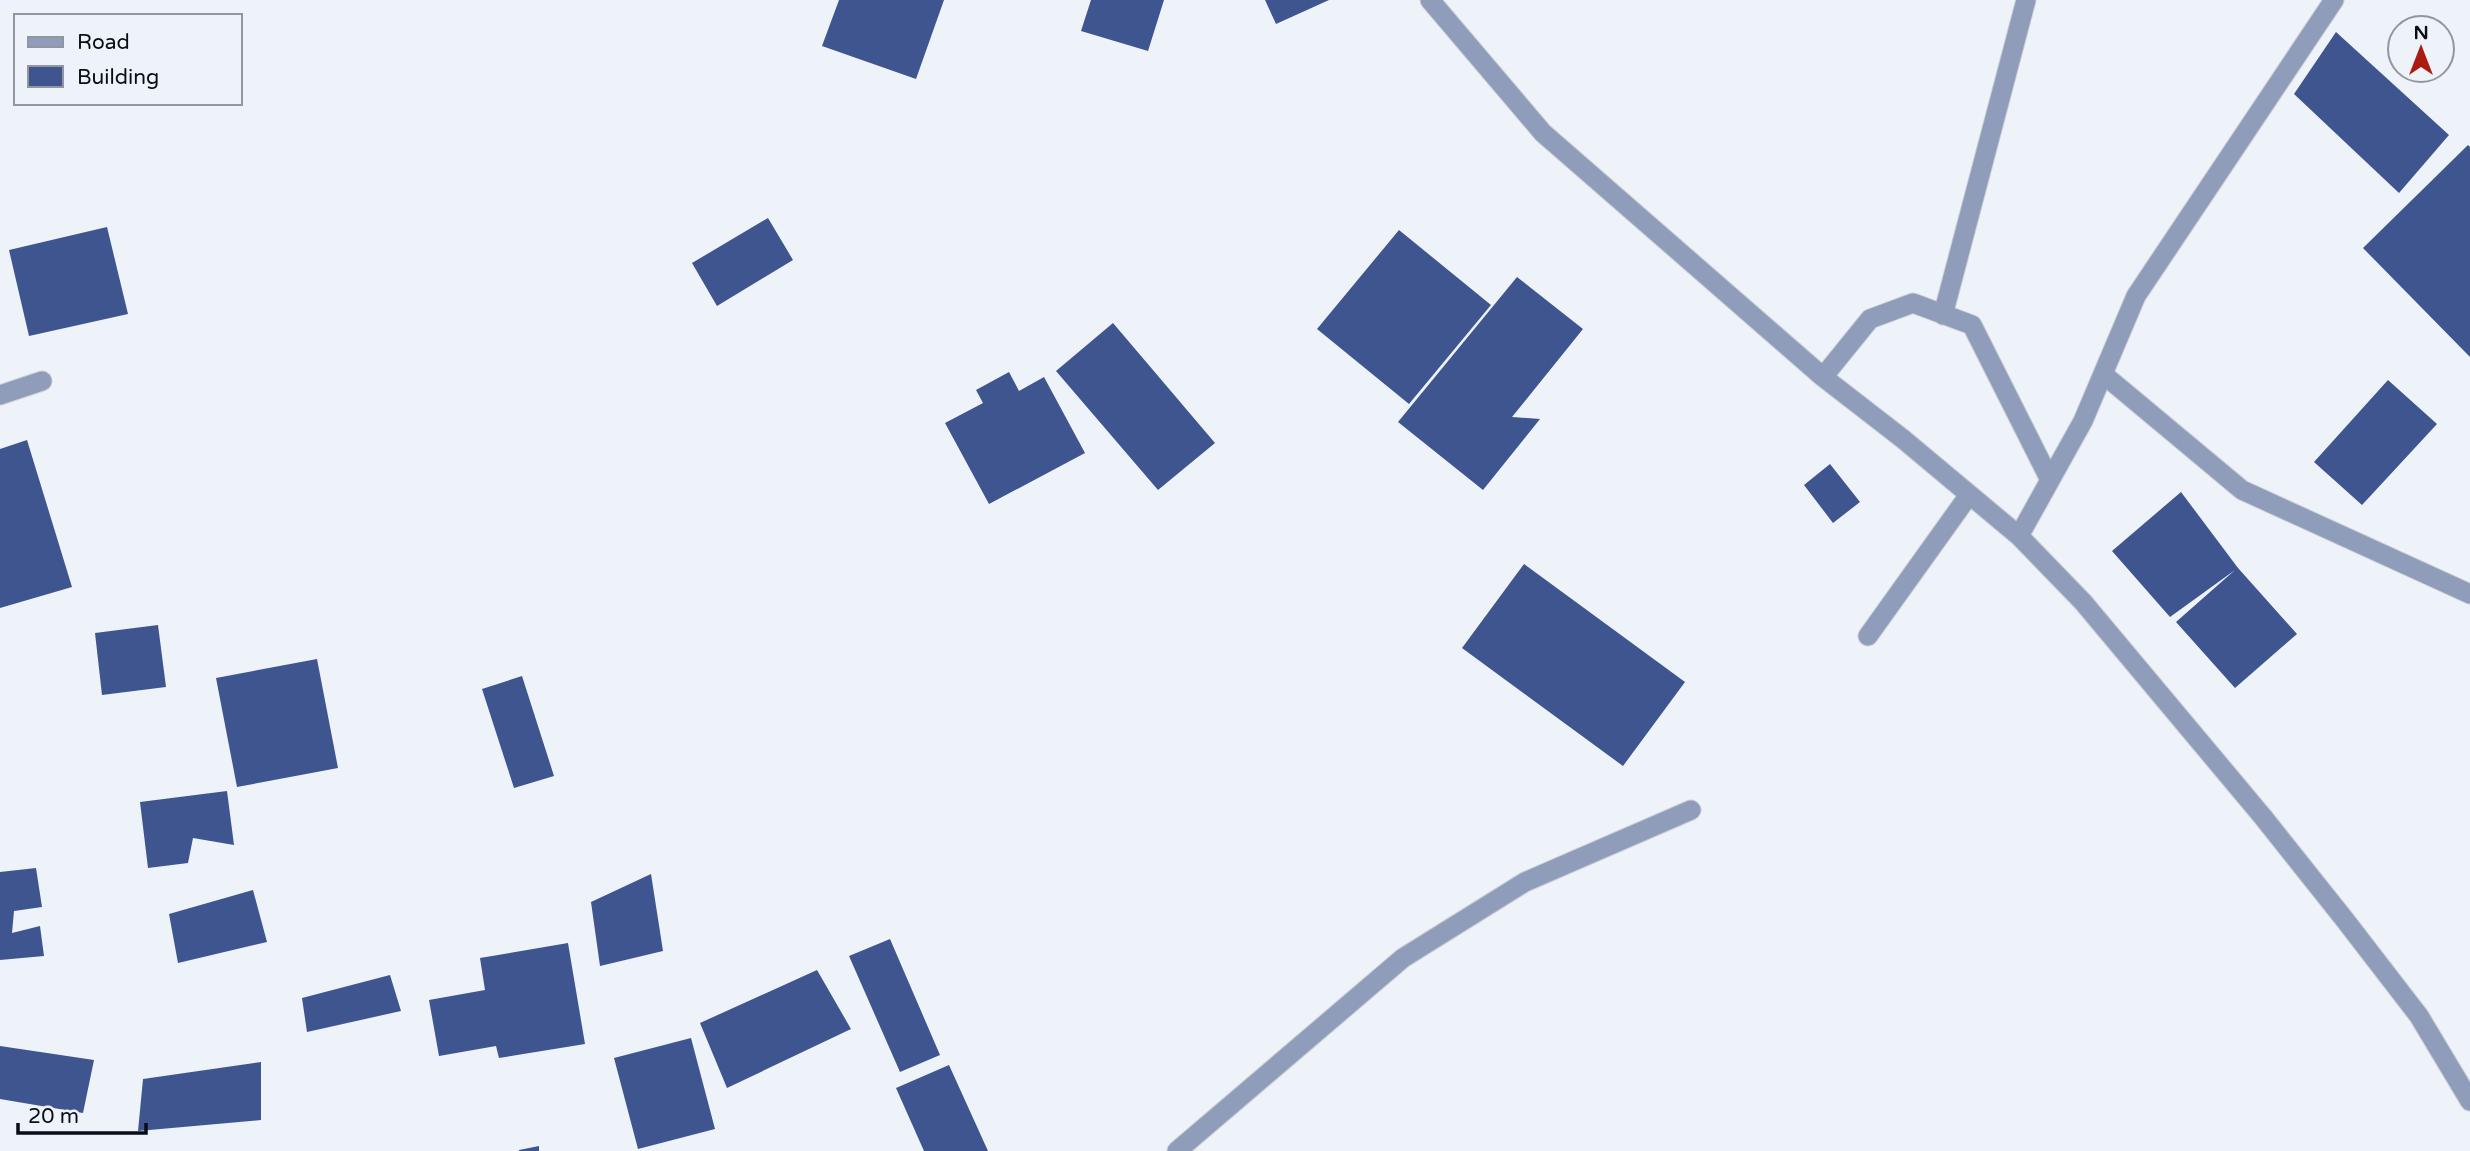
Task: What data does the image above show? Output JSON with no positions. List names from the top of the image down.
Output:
{
  "legend": ["Road", "Building"],
  "scale_bar": "20 m",
  "north": "top"
}
